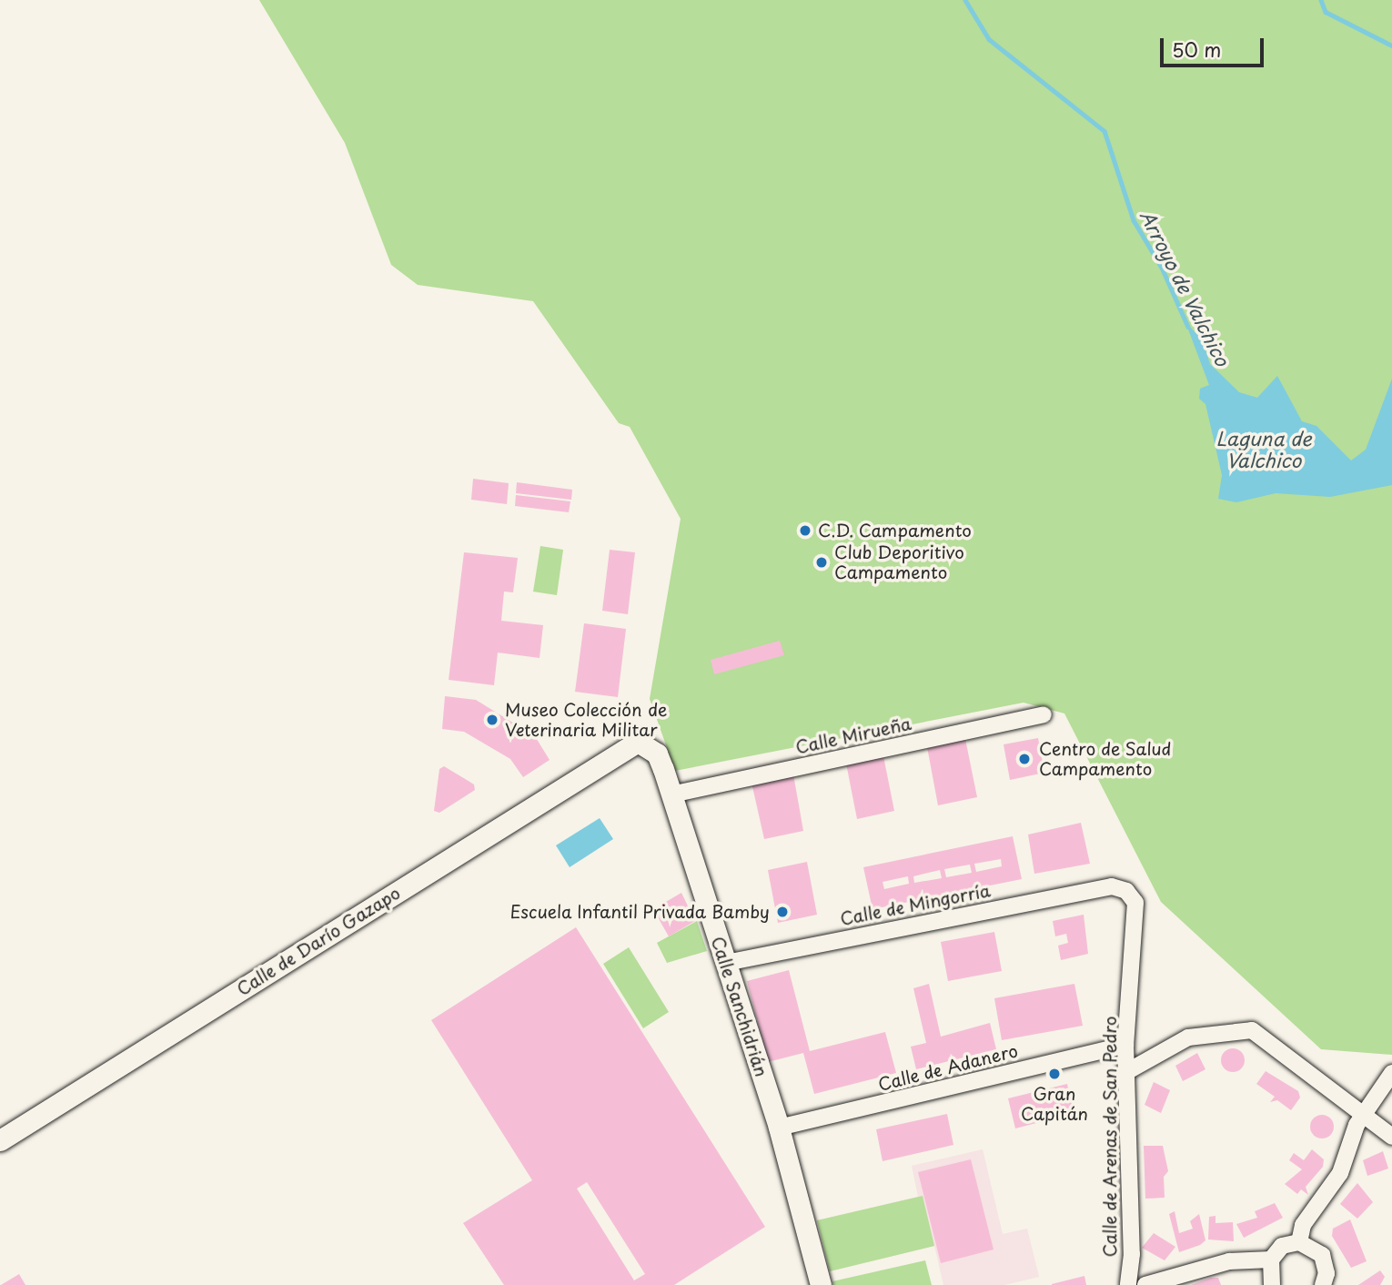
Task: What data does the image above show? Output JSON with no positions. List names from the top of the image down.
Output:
{
  "streets": {
    "street": [
      "Calle Mirueña",
      "Calle de Mingorría",
      "Calle de Darío Gazapo",
      "Calle Sanchidrián",
      "Calle de Adanero",
      "Calle de Arenas de San Pedro"
    ]
  },
  "crossings": [
    ["Calle Mirueña", "Calle Sanchidrián"],
    ["Calle de Mingorría", "Calle Sanchidrián"],
    ["Calle de Mingorría", "Calle de Arenas de San Pedro"],
    ["Calle de Darío Gazapo", "Calle Sanchidrián"],
    ["Calle Sanchidrián", "Calle de Adanero"],
    ["Calle de Adanero", "Calle de Arenas de San Pedro"]
  ],
  "water": ["Arroyo de Valchico", "Laguna de Valchico"],
  "places": [
    "C.D. Campamento",
    "Club Deporitivo Campamento",
    "Museo Colección de Veterinaria Militar",
    "Centro de Salud Campamento",
    "Escuela Infantil Privada Bamby",
    "Gran Capitán"
  ],
  "scale_bar": "50 m"
}
